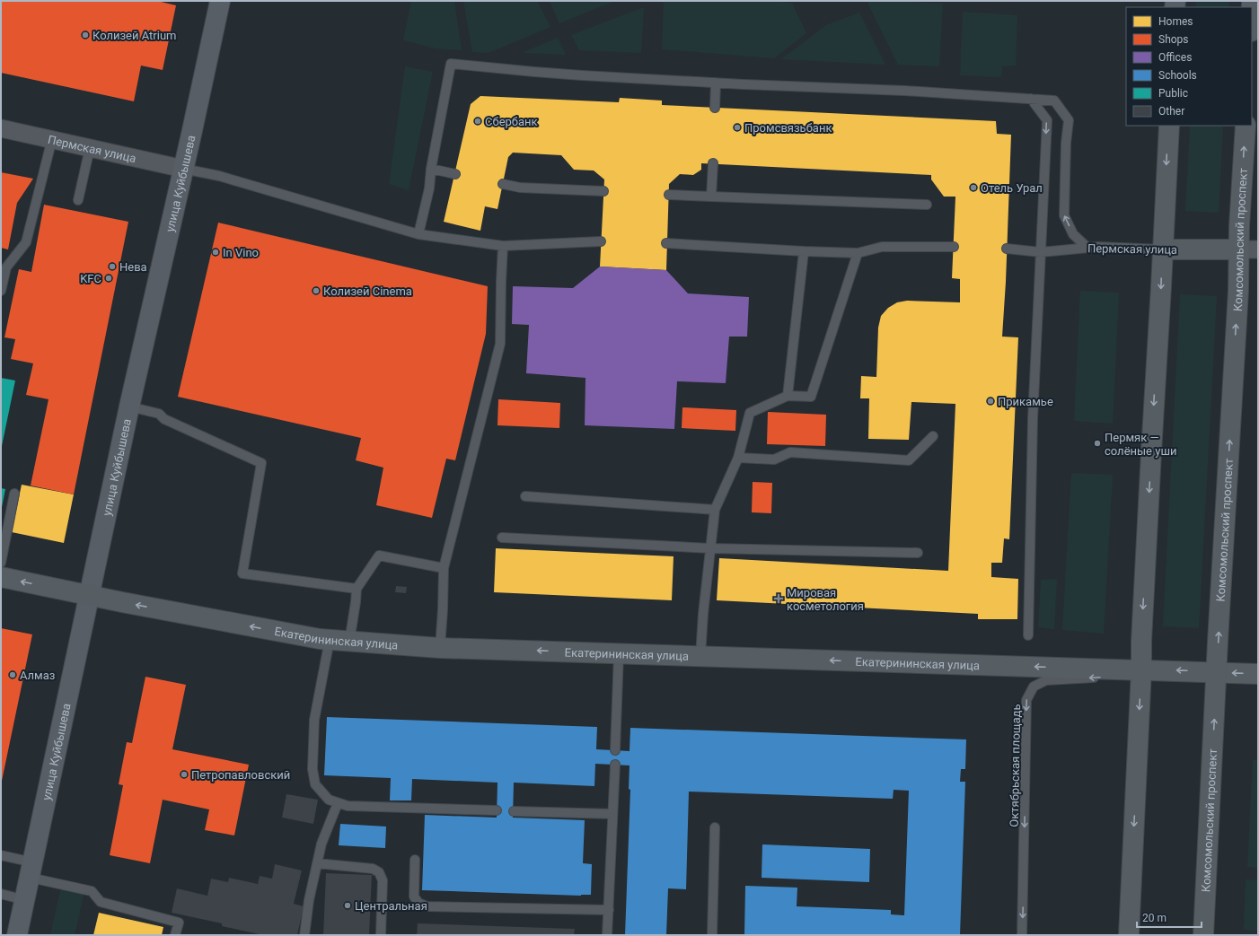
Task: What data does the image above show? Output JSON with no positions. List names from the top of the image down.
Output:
{
  "streets": {
    "main road": [
      "Пермская улица",
      "улица Куйбышева",
      "Комсомольский проспект",
      "Екатерининская улица"
    ],
    "lane": ["Октябрьская площадь"]
  },
  "crossings": [
    ["Пермская улица", "улица Куйбышева"],
    ["Пермская улица", "Комсомольский проспект"],
    ["улица Куйбышева", "Екатерининская улица"],
    ["Комсомольский проспект", "Екатерининская улица"],
    ["Екатерининская улица", "Октябрьская площадь"]
  ],
  "one_way": ["Екатерининская улица", "Октябрьская площадь"],
  "places": {
    "other": [
      "Колизей Atrium",
      "Сбербанк",
      "Промсвязьбанк",
      "Отель Урал",
      "In Vino",
      "Нева",
      "KFC",
      "Колизей Cinema",
      "Прикамье",
      "Пермяк — солёные уши",
      "Алмаз",
      "Петропавловский",
      "Центральная"
    ],
    "health": ["Мировая косметология"]
  },
  "legend": [
    "Homes",
    "Shops",
    "Offices",
    "Schools",
    "Public",
    "Other"
  ],
  "scale_bar": "20 m"
}
